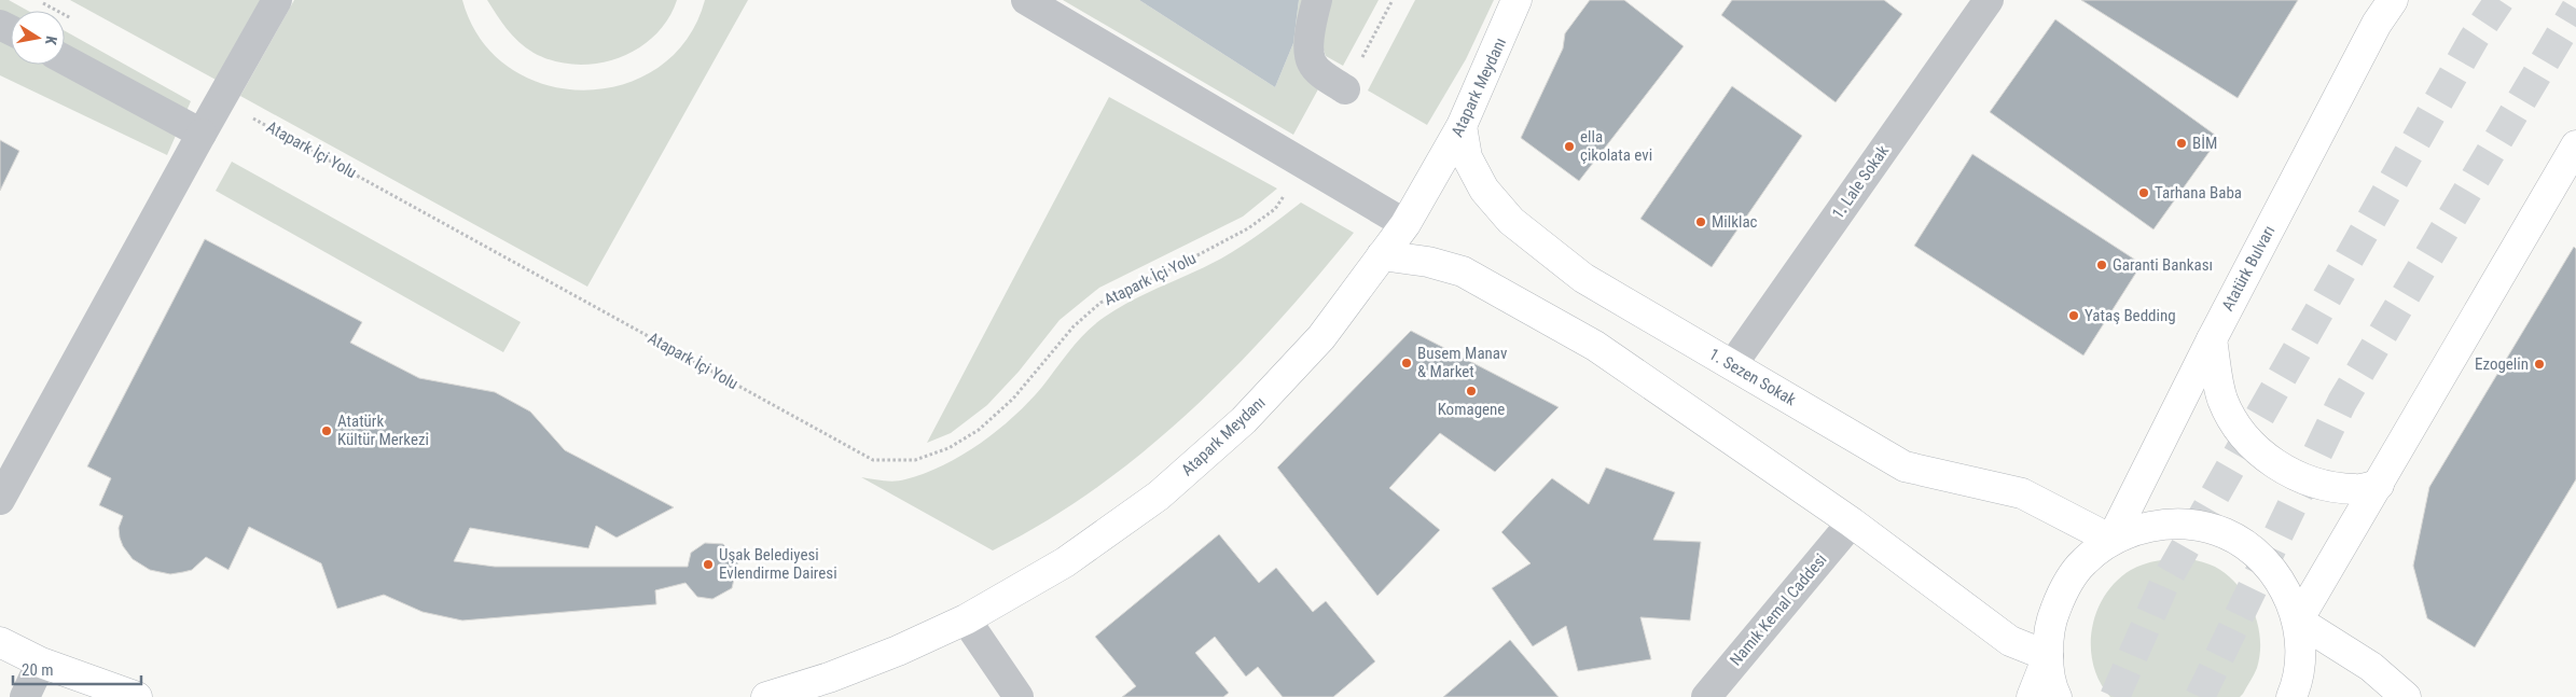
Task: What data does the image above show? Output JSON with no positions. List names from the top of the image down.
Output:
{
  "streets": {
    "main road": ["Atapark Meydanı", "Atatürk Bulvarı", "1. Sezen Sokak"],
    "street": ["1. Lale Sokak", "Namık Kemal Caddesi"],
    "path": ["Atapark İçi Yolu"]
  },
  "crossings": [
    ["Atapark Meydanı", "1. Sezen Sokak"],
    ["1. Lale Sokak", "1. Sezen Sokak"],
    ["Atatürk Bulvarı", "1. Sezen Sokak"]
  ],
  "places": [
    "BİM",
    "ella çikolata evi",
    "Tarhana Baba",
    "Milklac",
    "Garanti Bankası",
    "Yataş Bedding",
    "Busem Manav & Market",
    "Ezogelin",
    "Komagene",
    "Atatürk Kültür Merkezi",
    "Uşak Belediyesi Evlendirme Dairesi"
  ],
  "scale_bar": "20 m",
  "north": "right"
}
